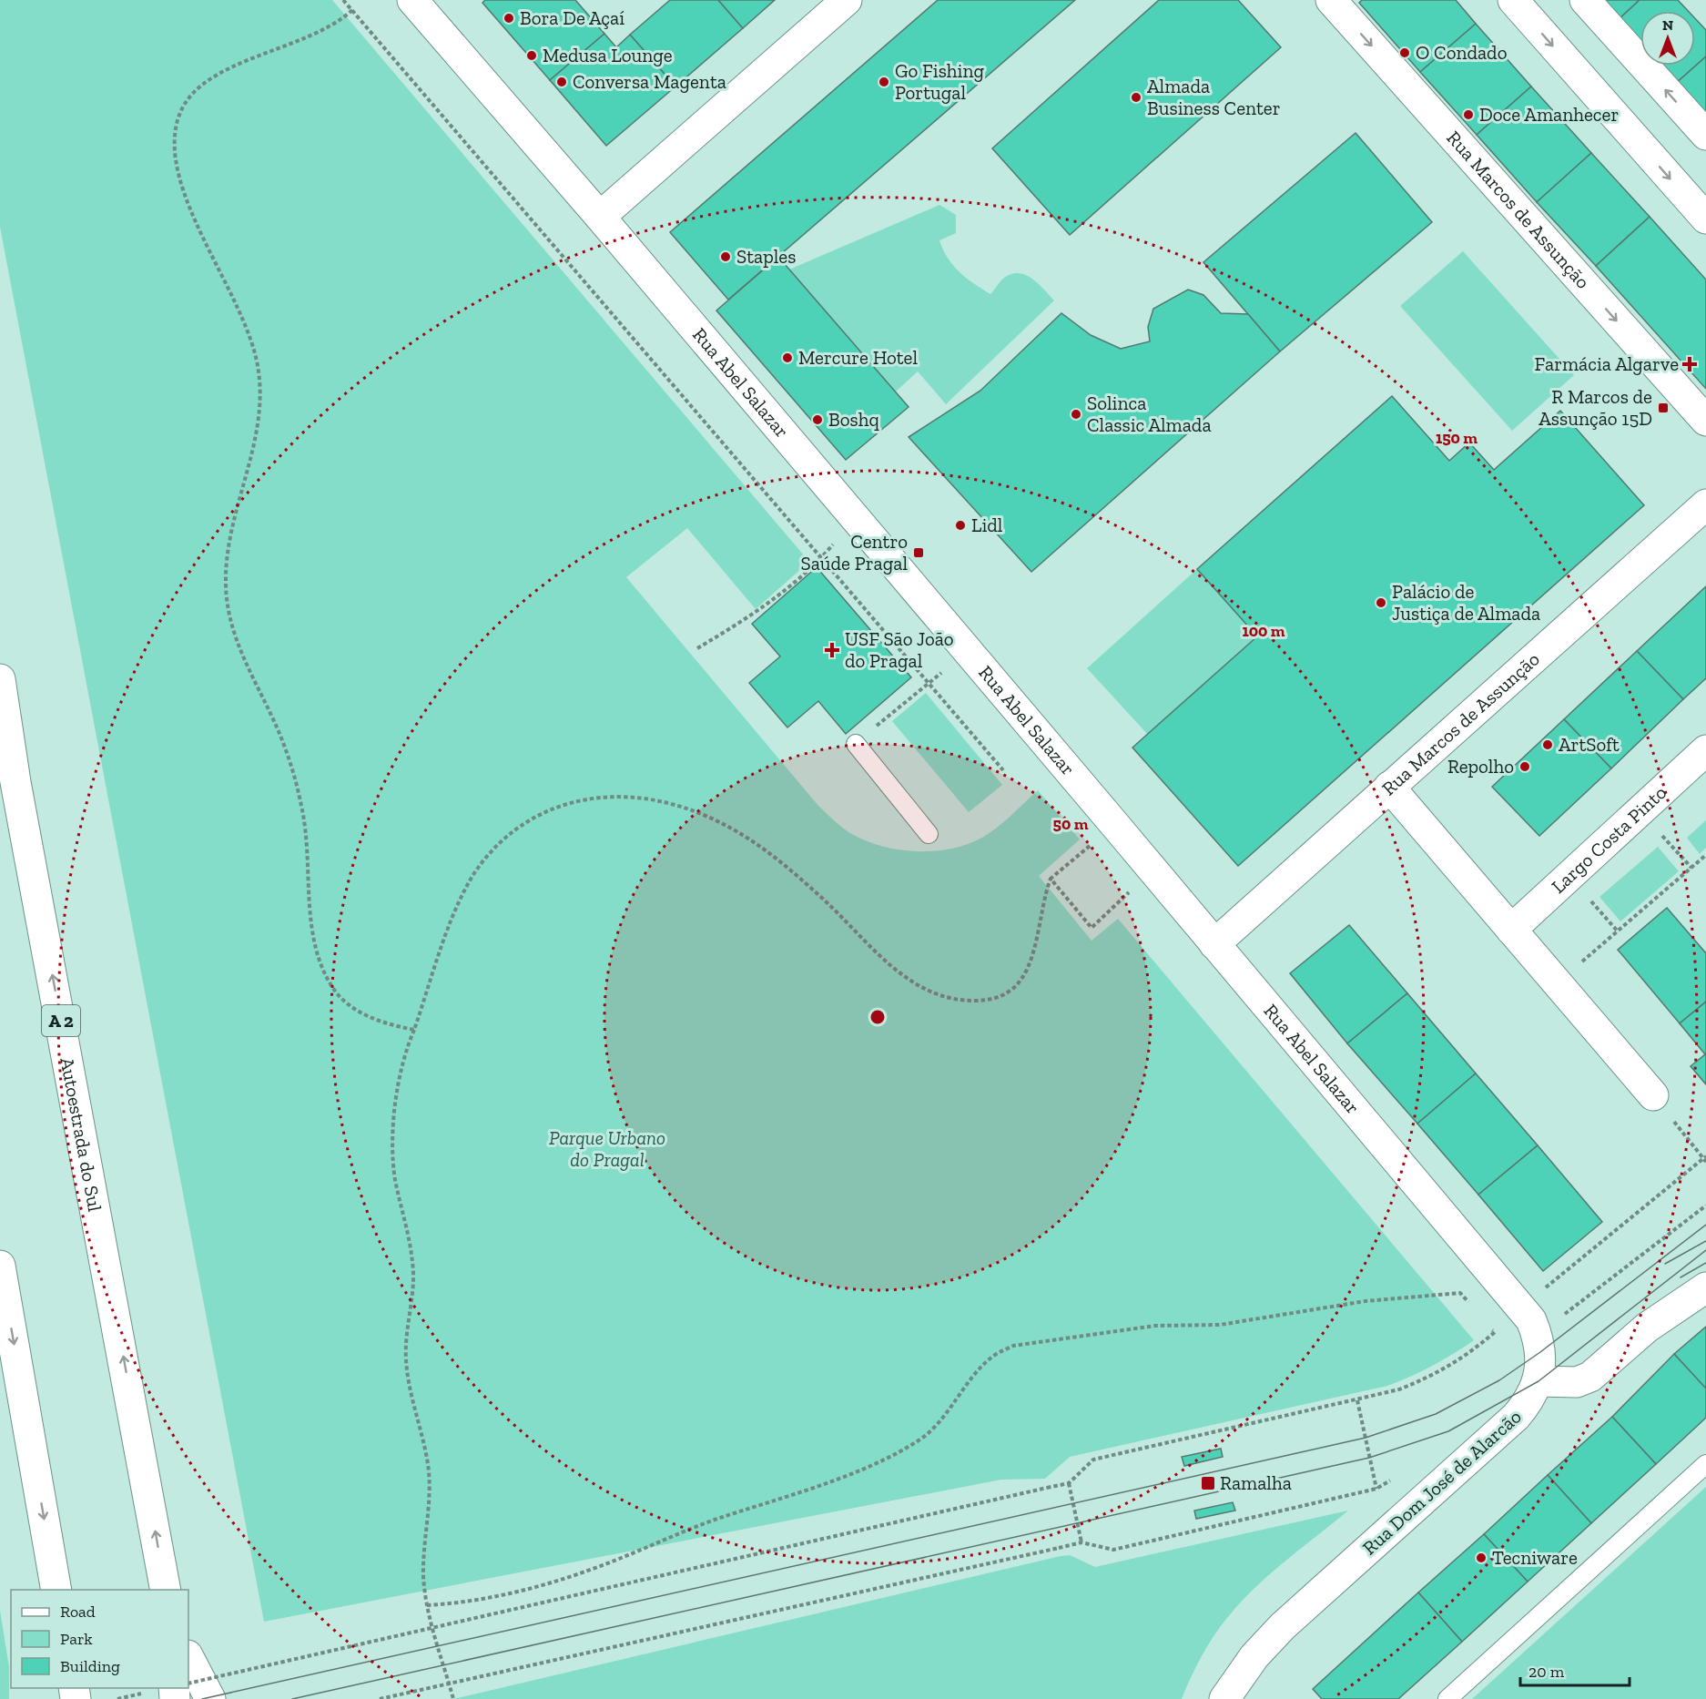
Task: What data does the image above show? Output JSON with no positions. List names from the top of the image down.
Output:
{
  "streets": {
    "main road": [
      "Rua Marcos de Assunção",
      "Rua Abel Salazar",
      "Largo Costa Pinto",
      "A 2",
      "Autoestrada do Sul",
      "Rua Dom José de Alarcão"
    ]
  },
  "crossings": [
    ["Rua Marcos de Assunção", "Rua Abel Salazar"],
    ["Rua Abel Salazar", "Rua Dom José de Alarcão"]
  ],
  "parks": ["Parque Urbano do Pragal"],
  "places": {
    "other": [
      "Bora De Açaí",
      "O Condado",
      "Medusa Lounge",
      "Conversa Magenta",
      "Go Fishing Portugal",
      "Almada Business Center",
      "Doce Amanhecer",
      "Staples",
      "Mercure Hotel",
      "Solinca Classic Almada",
      "Boshq",
      "Lidl",
      "Palácio de Justiça de Almada",
      "ArtSoft",
      "Repolho",
      "Tecniware"
    ],
    "health": ["Farmácia Algarve", "USF São João do Pragal"],
    "transit": ["R Marcos de Assunção 15D", "Centro Saúde Pragal", "Ramalha"]
  },
  "legend": ["Road", "Park", "Building"],
  "scale_bar": "20 m",
  "north": "top",
  "rings": ["150 m", "100 m", "50 m"]
}
